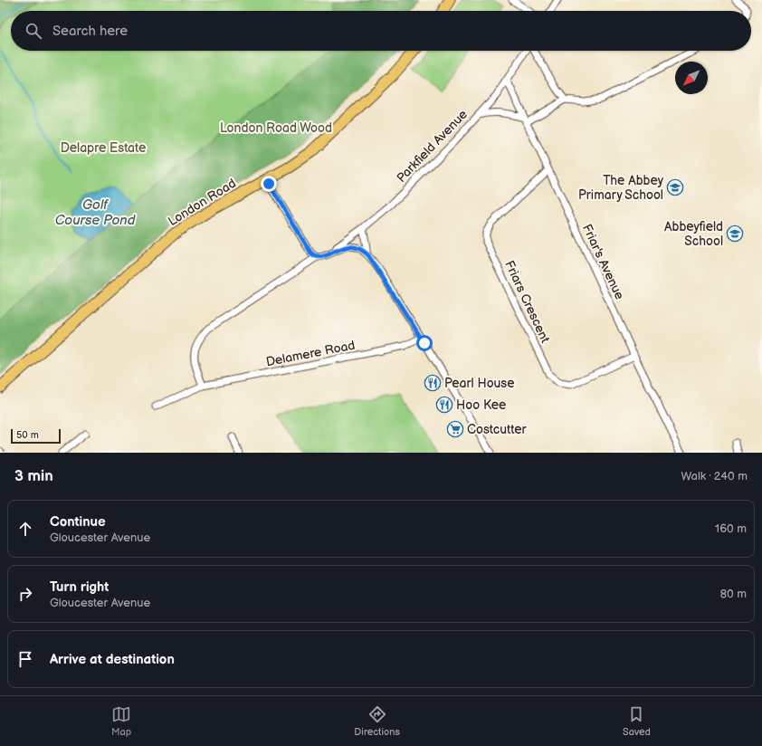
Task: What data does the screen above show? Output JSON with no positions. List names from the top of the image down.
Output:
{
  "streets": {
    "highway": ["London Road"],
    "street": [
      "Parkfield Avenue",
      "Friar's Avenue",
      "Friars Crescent",
      "Delamere Road"
    ]
  },
  "crossings": [
    ["Parkfield Avenue", "Friar's Avenue"],
    ["Friar's Avenue", "Friars Crescent"]
  ],
  "water": ["Golf Course Pond"],
  "parks": ["London Road Wood", "Delapre Estate"],
  "places": {
    "school or university": ["The Abbey Primary School", "Abbeyfield School"],
    "restaurant": ["Pearl House", "Hoo Kee"],
    "supermarket": ["Costcutter"]
  },
  "scale_bar": "50 m",
  "north": "bottom left",
  "page": {
    "search": "Search here",
    "scale": "50 m",
    "heading": ["3 min", "Walk · 240 m"],
    "list": [
      ["Continue", "Gloucester Avenue", "160 m"],
      ["Turn right", "Gloucester Avenue", "80 m"],
      "Arrive at destination"
    ],
    "nav": ["Map", "Directions", "Saved"]
  }
}
